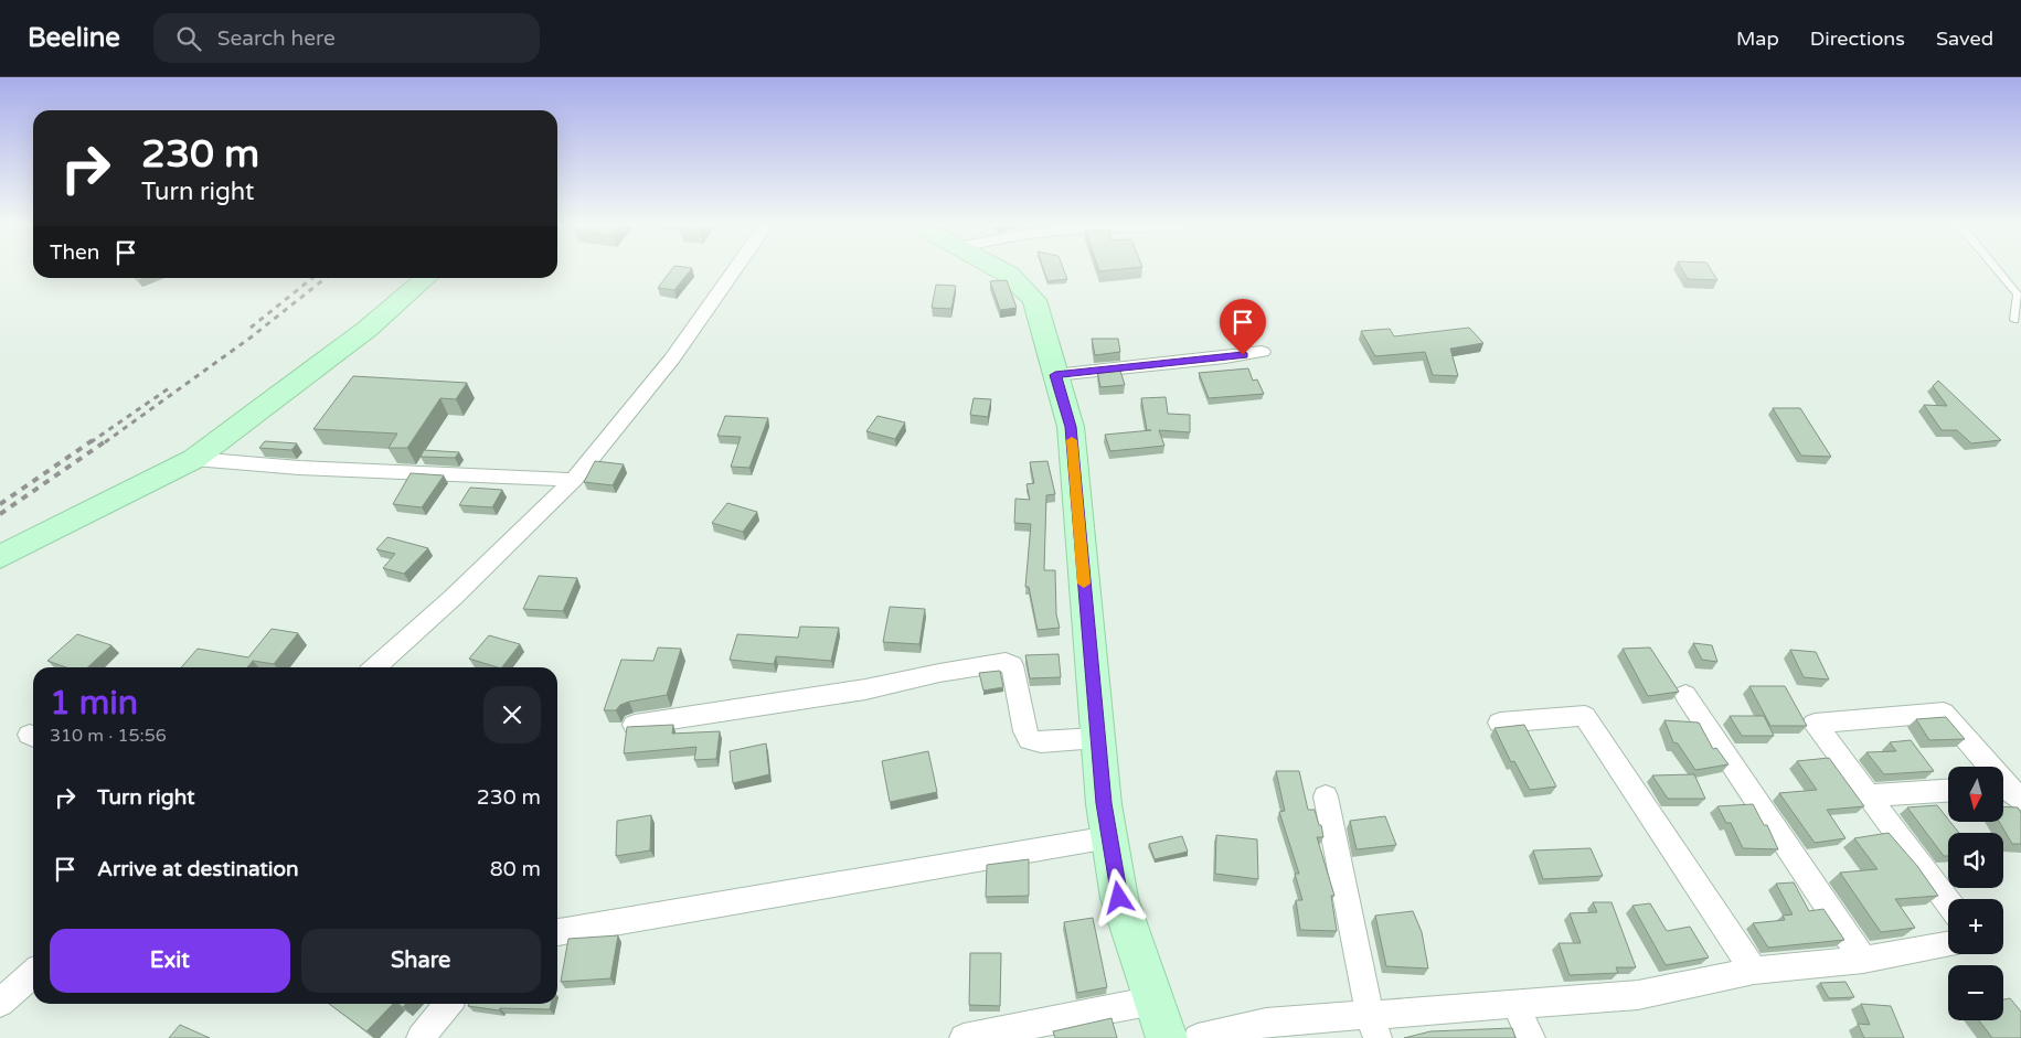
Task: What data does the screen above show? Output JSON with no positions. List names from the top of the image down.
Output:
{
  "north": "bottom",
  "page": {
    "header": "Beeline",
    "search": "Search here",
    "nav": ["Map", "Directions", "Saved"],
    "turn": ["230 m", "Turn right"],
    "then": "Then",
    "heading": ["1 min", "310 m · 15:56"],
    "list": [
      {
        "name": "Turn right",
        "value": "230 m"
      },
      {
        "name": "Arrive at destination",
        "value": "80 m"
      }
    ],
    "map_buttons": ["+", "−"],
    "buttons": ["Exit", "Share"]
  }
}
